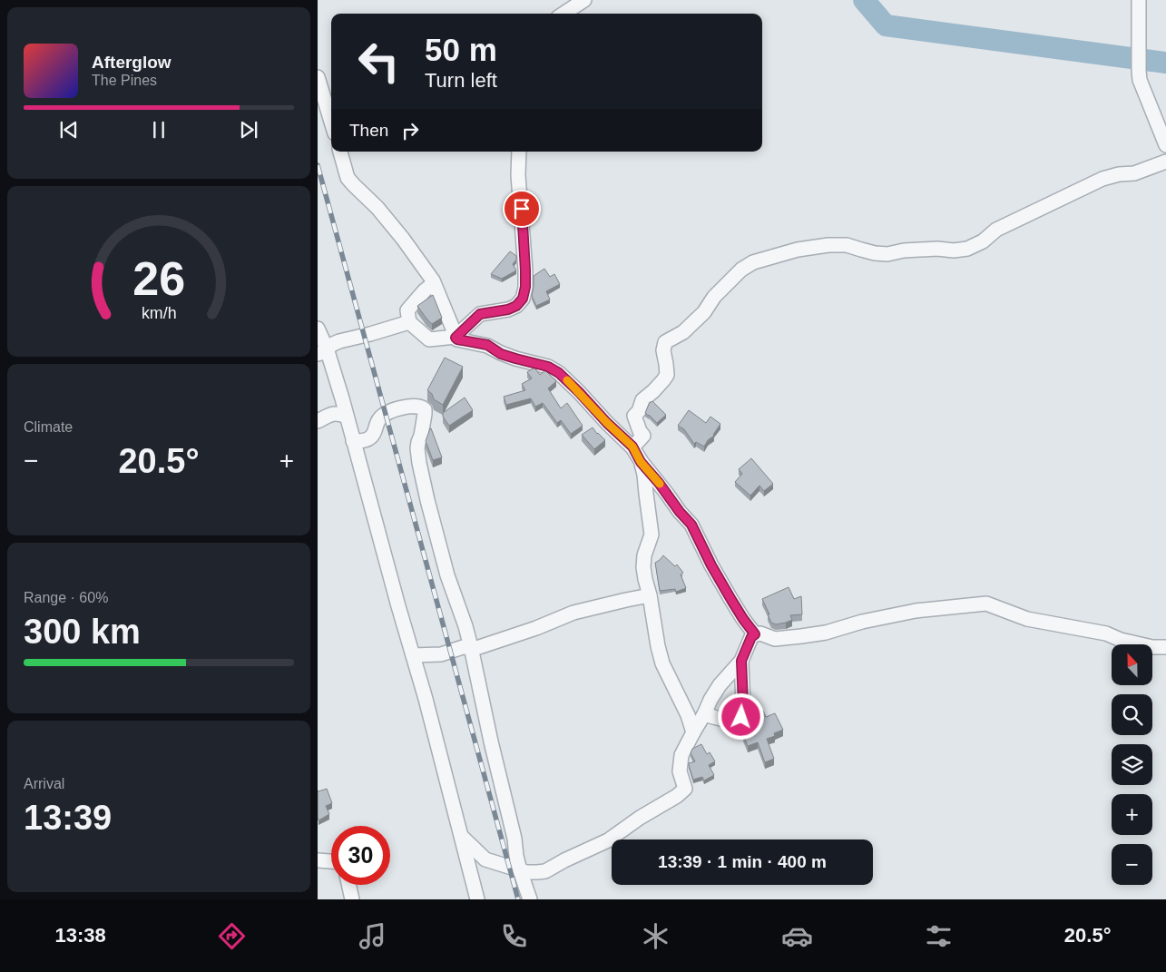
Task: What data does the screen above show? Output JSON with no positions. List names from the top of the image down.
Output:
{
  "north": "top",
  "page": {
    "turn": ["50 m", "Turn left"],
    "song": ["Afterglow", "The Pines"],
    "then": "Then",
    "tile": [
      "Climate",
      ["Range · 60%", "300 km"],
      ["Arrival", "13:39"]
    ],
    "heat": ["−", "20.5°", "+"],
    "map_buttons": ["+", "−"],
    "limit": "30",
    "trip": "13:39 · 1 min · 400 m",
    "tabs": ["13:38", "20.5°"],
    "gauge": ["26", "km/h"]
  }
}
